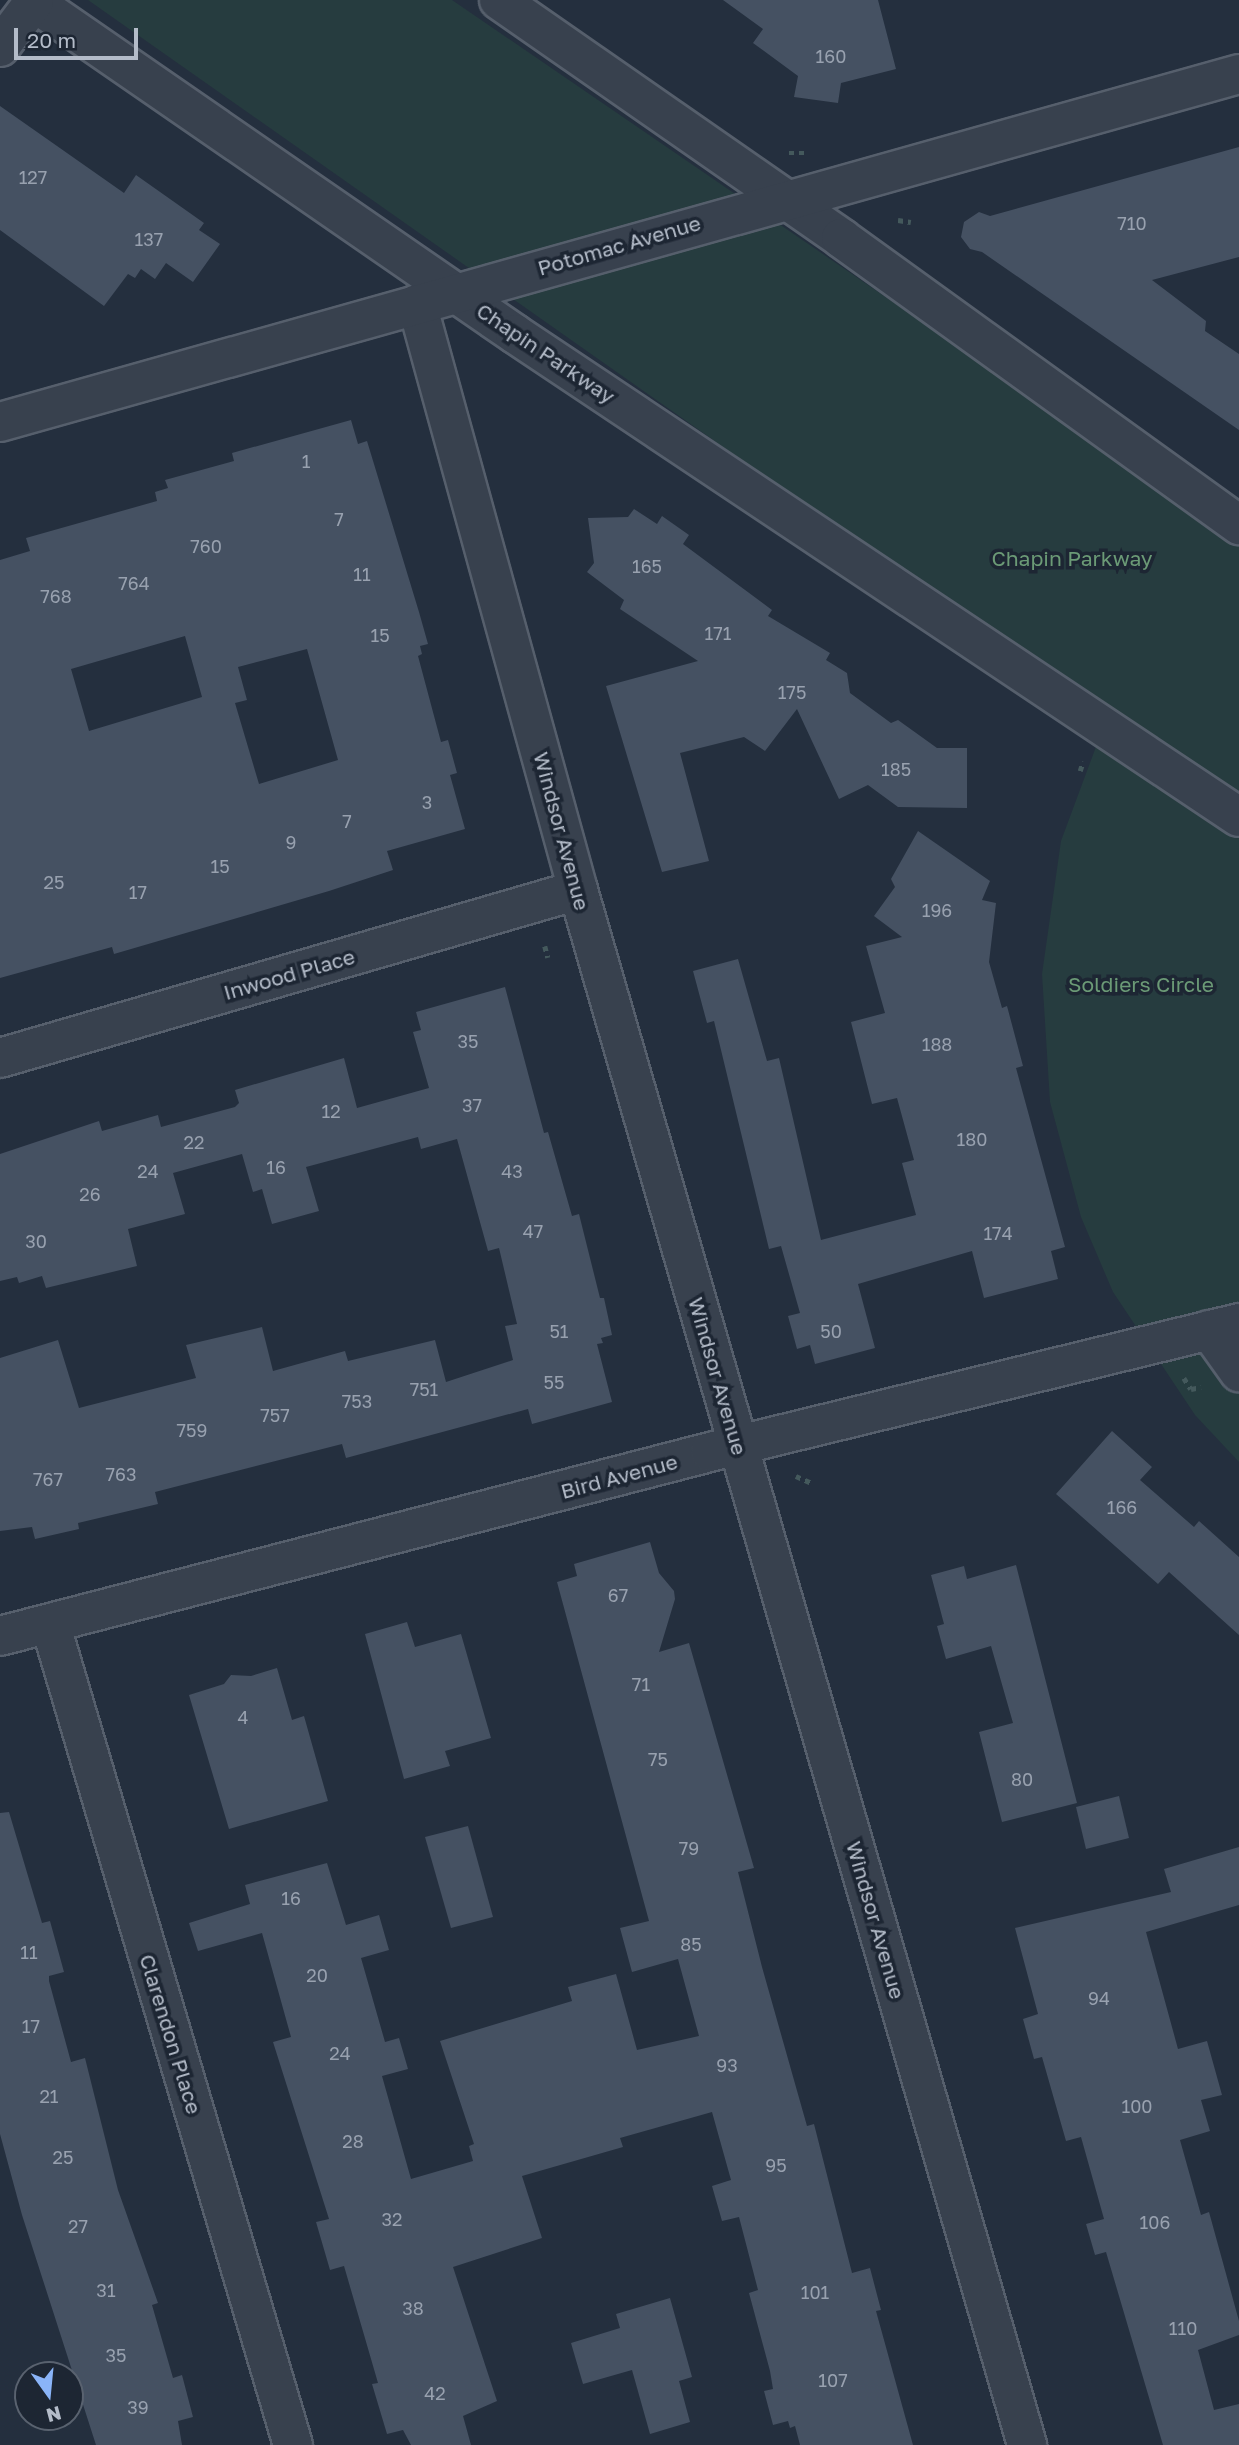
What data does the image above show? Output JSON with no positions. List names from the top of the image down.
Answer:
{
  "streets": {
    "street": [
      "Potomac Avenue",
      "Chapin Parkway",
      "Windsor Avenue",
      "Inwood Place",
      "Bird Avenue",
      "Clarendon Place"
    ]
  },
  "crossings": [
    ["Potomac Avenue", "Chapin Parkway"],
    ["Potomac Avenue", "Windsor Avenue"],
    ["Windsor Avenue", "Inwood Place"],
    ["Windsor Avenue", "Bird Avenue"],
    ["Bird Avenue", "Clarendon Place"]
  ],
  "parks": ["Chapin Parkway", "Soldiers Circle"],
  "house_numbers": [
    "160",
    "127",
    "710",
    "137",
    "1",
    "7",
    "760",
    "165",
    "11",
    "764",
    "768",
    "171",
    "15",
    "175",
    "185",
    "3",
    "7",
    "9",
    "15",
    "25",
    "17",
    "196",
    "35",
    "188",
    "37",
    "12",
    "180",
    "22",
    "16",
    "24",
    "43",
    "26",
    "47",
    "174",
    "30",
    "51",
    "50",
    "55",
    "751",
    "753",
    "757",
    "759",
    "763",
    "767",
    "166",
    "67",
    "71",
    "4",
    "75",
    "80",
    "79",
    "16",
    "85",
    "11",
    "20",
    "94",
    "17",
    "24",
    "93",
    "21",
    "100",
    "28",
    "25",
    "95",
    "32",
    "106",
    "27",
    "31",
    "101",
    "38",
    "110",
    "35",
    "107",
    "42",
    "39"
  ],
  "scale_bar": "20 m",
  "north": "bottom"
}
